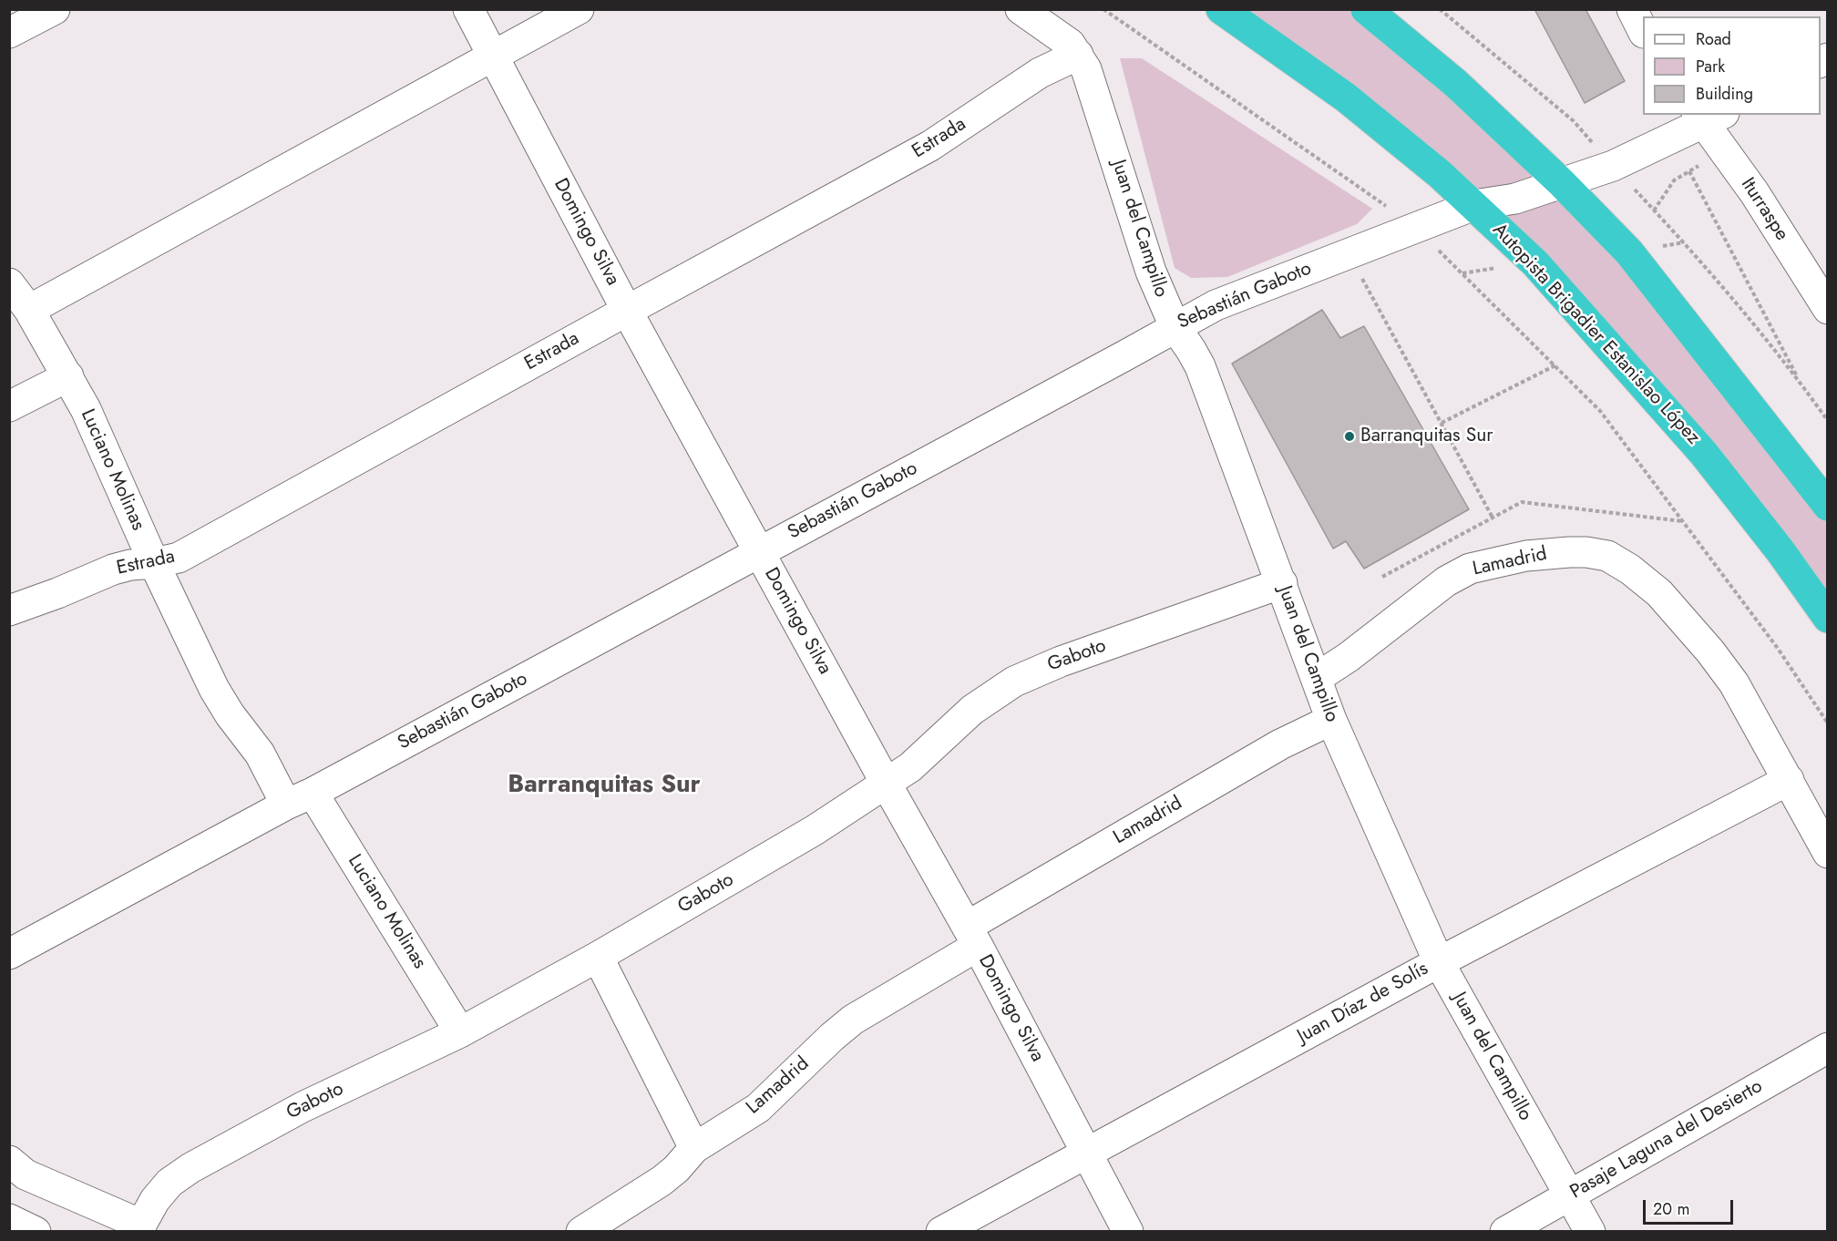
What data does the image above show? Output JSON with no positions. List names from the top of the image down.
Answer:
{
  "streets": {
    "highway": ["Autopista Brigadier Estanislao López"],
    "street": [
      "Estrada",
      "Iturraspe",
      "Juan del Campillo",
      "Domingo Silva",
      "Sebastián Gaboto",
      "Luciano Molinas",
      "Lamadrid",
      "Gaboto",
      "Juan Díaz de Solís",
      "Pasaje Laguna del Desierto"
    ]
  },
  "crossings": [
    ["Estrada", "Juan del Campillo"],
    ["Estrada", "Domingo Silva"],
    ["Estrada", "Luciano Molinas"],
    ["Iturraspe", "Sebastián Gaboto"],
    ["Juan del Campillo", "Sebastián Gaboto"],
    ["Juan del Campillo", "Lamadrid"],
    ["Juan del Campillo", "Gaboto"],
    ["Juan del Campillo", "Juan Díaz de Solís"],
    ["Juan del Campillo", "Pasaje Laguna del Desierto"],
    ["Domingo Silva", "Sebastián Gaboto"],
    ["Domingo Silva", "Lamadrid"],
    ["Domingo Silva", "Gaboto"],
    ["Domingo Silva", "Juan Díaz de Solís"],
    ["Sebastián Gaboto", "Autopista Brigadier Estanislao López"],
    ["Sebastián Gaboto", "Luciano Molinas"],
    ["Luciano Molinas", "Gaboto"],
    ["Lamadrid", "Juan Díaz de Solís"]
  ],
  "districts": ["Barranquitas Sur"],
  "places": ["Barranquitas Sur"],
  "legend": ["Road", "Park", "Building"],
  "scale_bar": "20 m"
}
